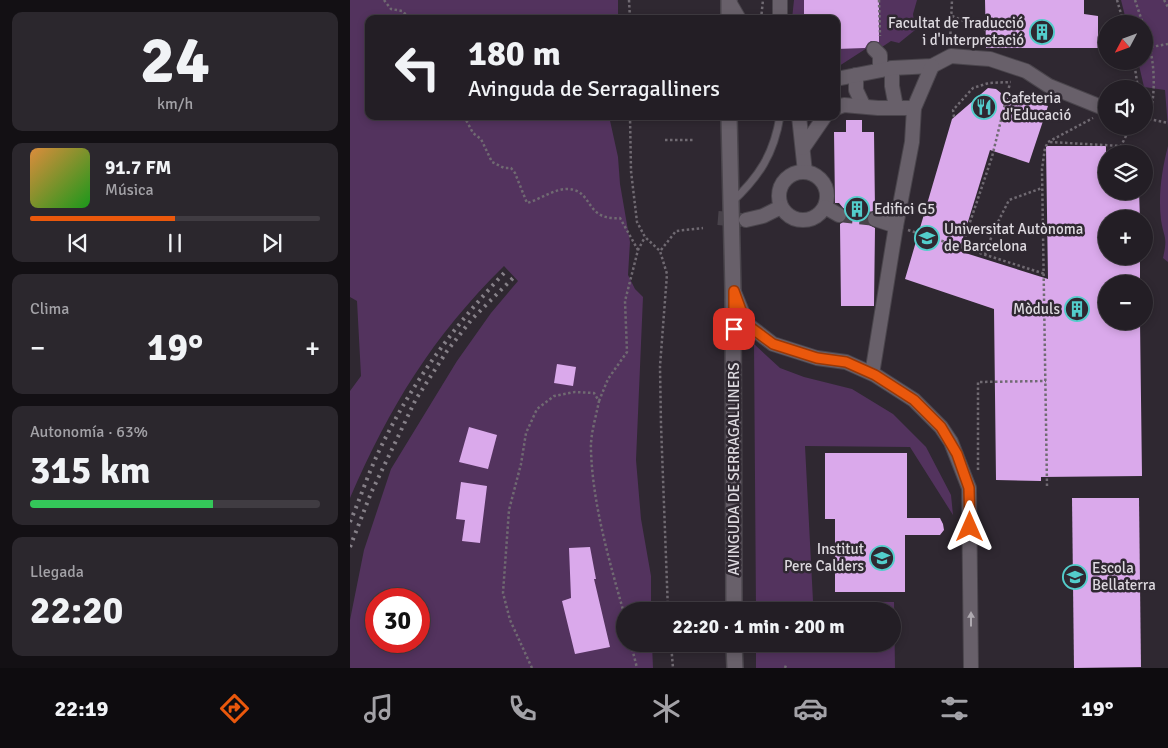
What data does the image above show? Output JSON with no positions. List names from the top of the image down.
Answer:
{
  "streets": {
    "street": ["AVINGUDA DE SERRAGALLINERS"]
  },
  "places": {
    "building": ["Facultat de Traducció i d'Interpretació", "Edifici G5", "Mòduls"],
    "restaurant": ["Cafeteria d'Educació"],
    "school or university": ["Universitat Autònoma de Barcelona", "Institut Pere Calders", "Escola Bellaterra"]
  },
  "north": "bottom left",
  "page": {
    "tile": [
      ["24", "km/h"],
      "Clima",
      ["Autonomía · 63%", "315 km"],
      ["Llegada", "22:20"]
    ],
    "map_buttons": ["+", "−"],
    "turn": ["180 m", "Avinguda de Serragalliners"],
    "song": ["91.7 FM", "Música"],
    "heat": ["−", "19°", "+"],
    "limit": "30",
    "trip": "22:20 · 1 min · 200 m",
    "tabs": ["22:19", "19°"]
  }
}
